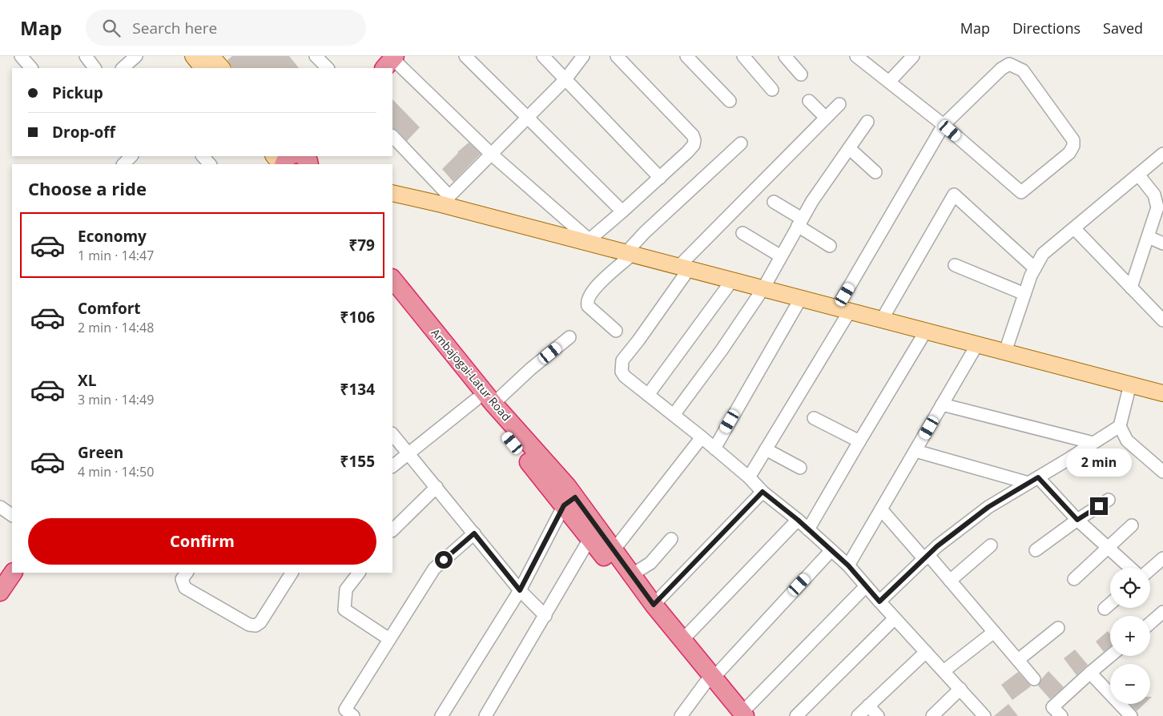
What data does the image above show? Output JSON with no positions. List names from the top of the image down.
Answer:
{
  "streets": {
    "highway": ["Ambajogai-Latur Road"]
  },
  "page": {
    "header": "Map",
    "search": "Search here",
    "nav": ["Map", "Directions", "Saved"],
    "banner": ["Pickup", "Drop-off"],
    "heading": "Choose a ride",
    "list": [
      {
        "name": "Economy",
        "note": "1 min · 14:47",
        "value": "₹79"
      },
      {
        "name": "Comfort",
        "note": "2 min · 14:48",
        "value": "₹106"
      },
      {
        "name": "XL",
        "note": "3 min · 14:49",
        "value": "₹134"
      },
      {
        "name": "Green",
        "note": "4 min · 14:50",
        "value": "₹155"
      }
    ],
    "bubble": "2 min",
    "buttons": "Confirm",
    "map_buttons": ["+", "−"]
  }
}
